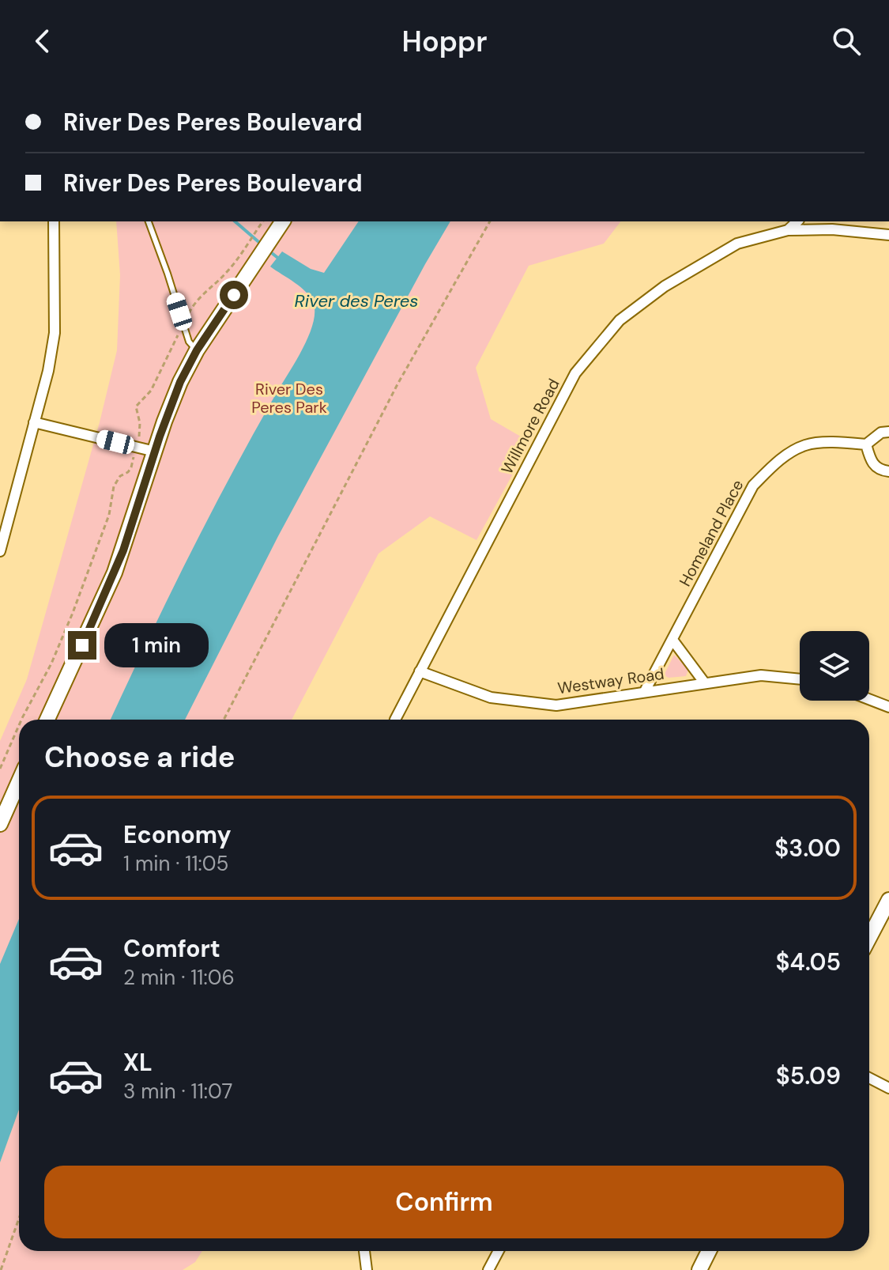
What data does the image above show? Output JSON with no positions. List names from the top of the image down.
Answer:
{
  "streets": {
    "street": ["Willmore Road", "Homeland Place", "Westway Road"]
  },
  "crossings": [
    ["Willmore Road", "Westway Road"],
    ["Homeland Place", "Westway Road"]
  ],
  "water": ["River des Peres"],
  "parks": ["River Des Peres Park"],
  "page": {
    "header": "Hoppr",
    "banner": ["River Des Peres Boulevard", "River Des Peres Boulevard"],
    "bubble": "1 min",
    "heading": "Choose a ride",
    "list": [
      {
        "name": "Economy",
        "note": "1 min · 11:05",
        "value": "$3.00"
      },
      {
        "name": "Comfort",
        "note": "2 min · 11:06",
        "value": "$4.05"
      },
      {
        "name": "XL",
        "note": "3 min · 11:07",
        "value": "$5.09"
      }
    ],
    "buttons": "Confirm"
  }
}
